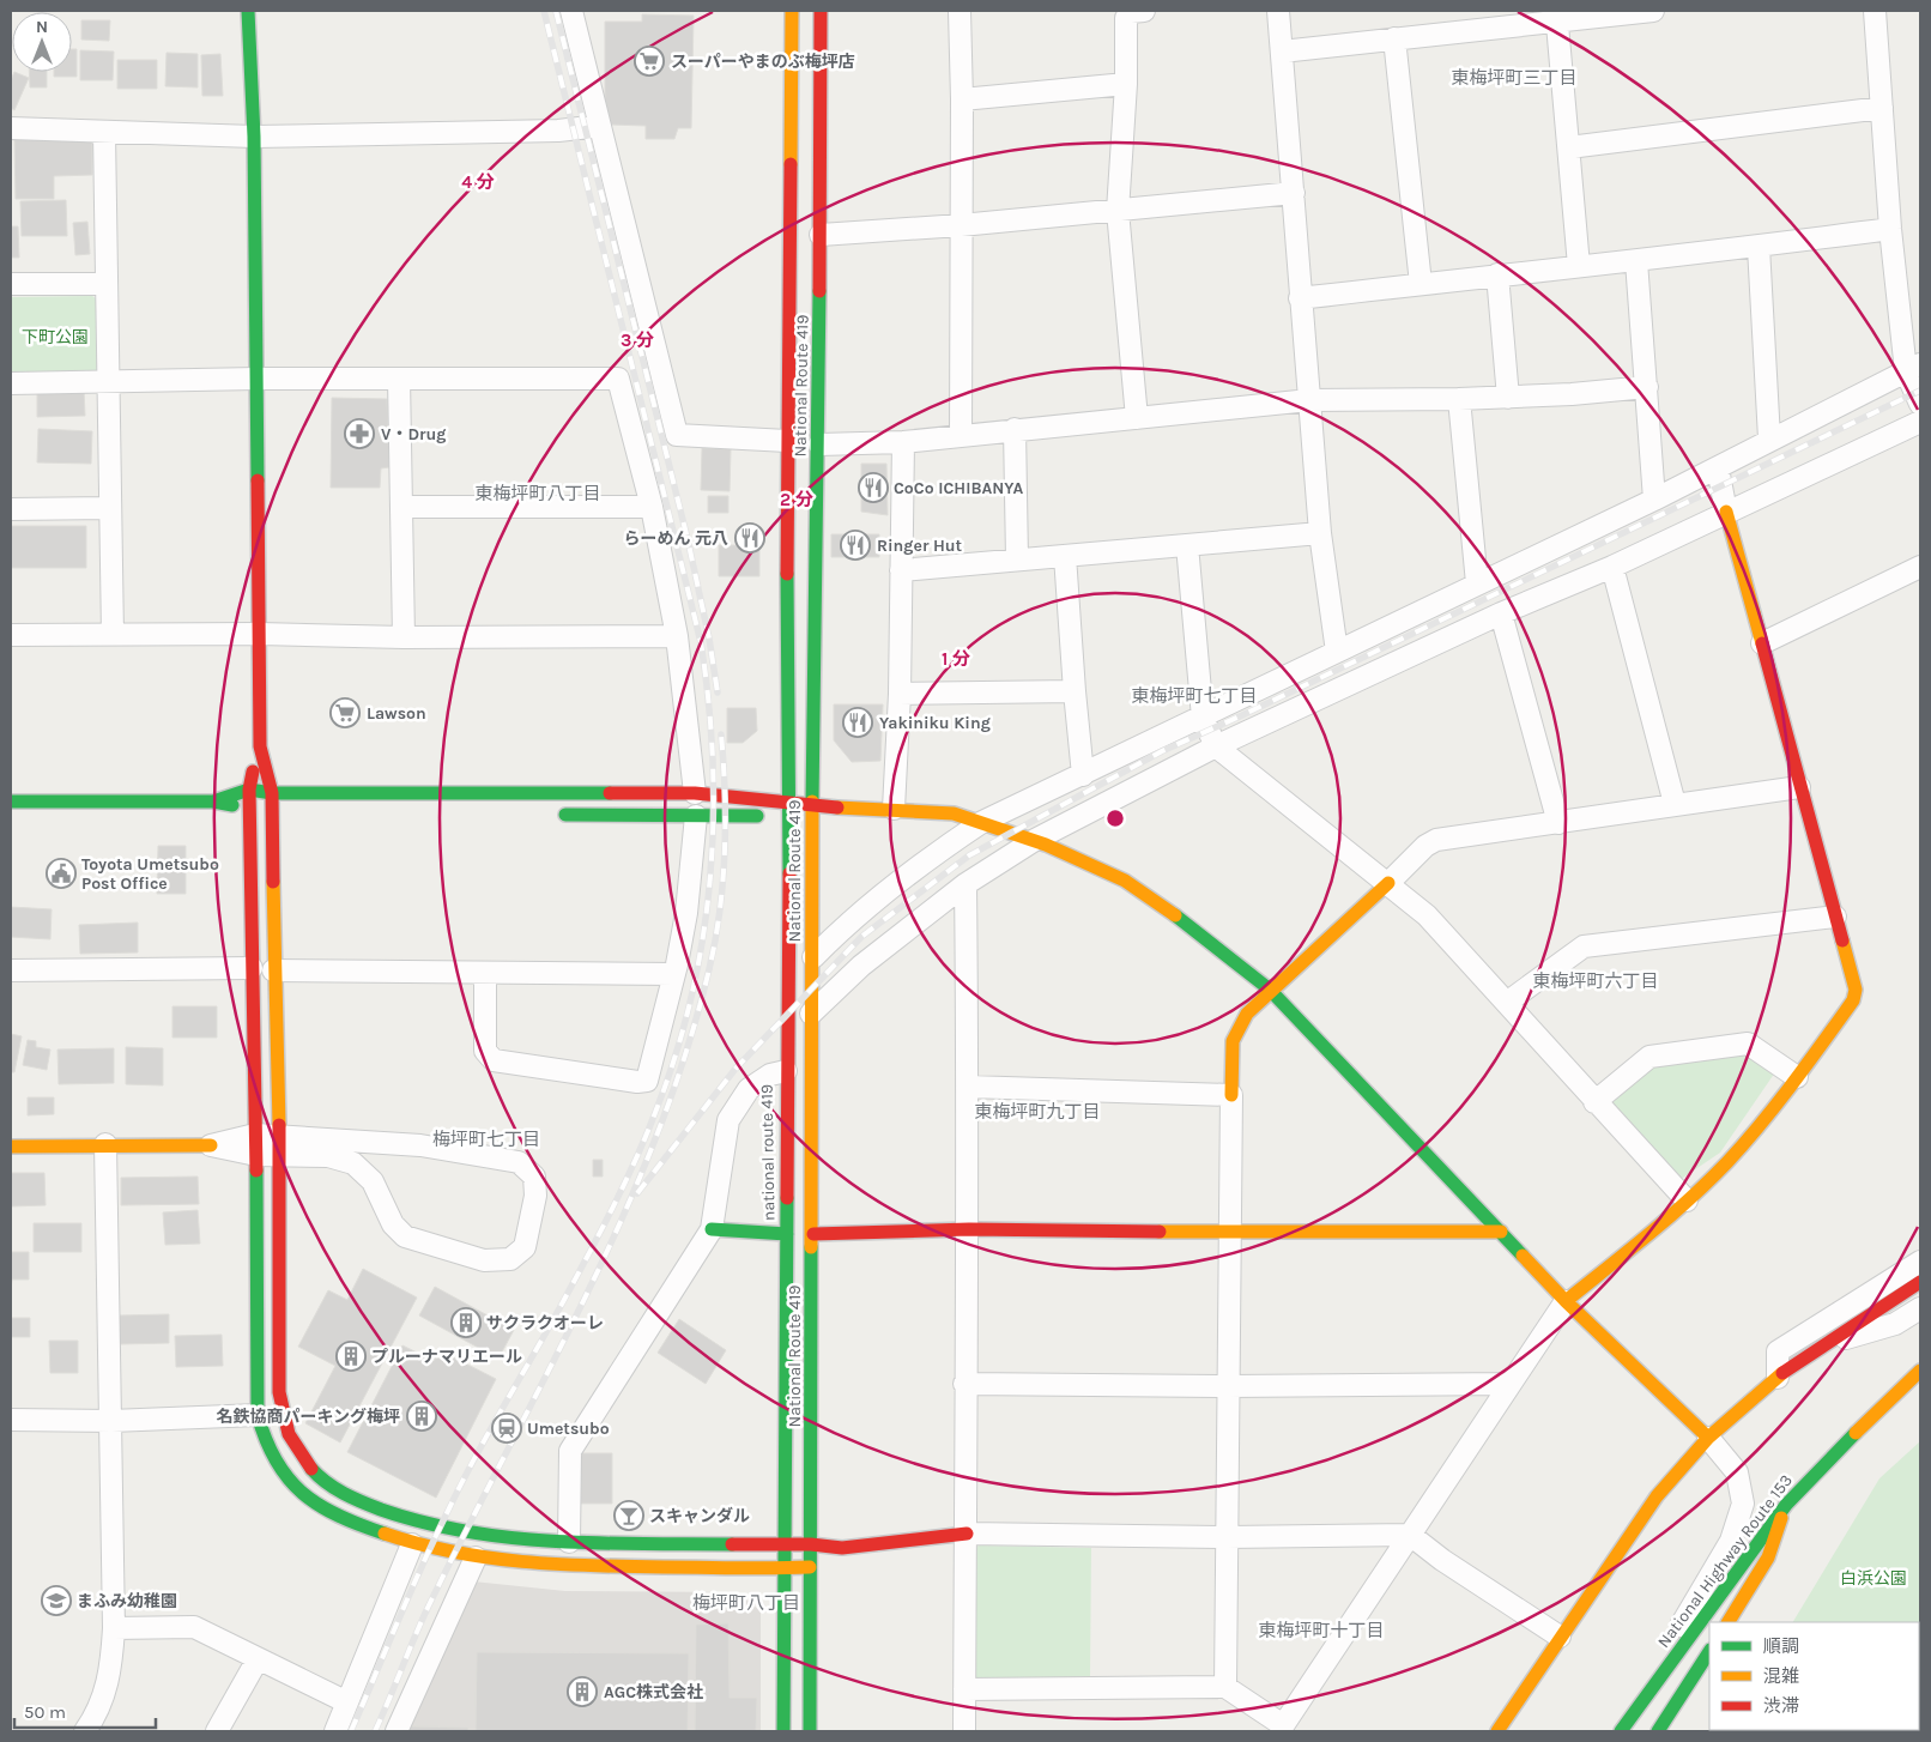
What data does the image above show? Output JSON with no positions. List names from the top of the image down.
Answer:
{
  "streets": {
    "main road": ["National Route 419", "national route 419", "National Highway Route 153"]
  },
  "crossings": [
    ["National Route 419", "national route 419"]
  ],
  "districts": [
    "東梅坪町三丁目",
    "東梅坪町八丁目",
    "東梅坪町七丁目",
    "東梅坪町六丁目",
    "東梅坪町九丁目",
    "梅坪町七丁目",
    "梅坪町八丁目",
    "東梅坪町十丁目"
  ],
  "parks": ["下町公園", "白浜公園"],
  "places": {
    "supermarket": ["スーパーやまのぶ梅坪店", "Lawson"],
    "pharmacy": ["V・Drug"],
    "restaurant": [
      "CoCo ICHIBANYA",
      "らーめん 元八",
      "Ringer Hut",
      "Yakiniku King"
    ],
    "public building": ["Toyota Umetsubo Post Office"],
    "building": [
      "サクラクオーレ",
      "プルーナマリエール",
      "名鉄協商パーキング梅坪",
      "AGC株式会社"
    ],
    "station": ["Umetsubo"],
    "bar": ["スキャンダル"],
    "school or university": ["まふみ幼稚園"]
  },
  "legend": ["順調", "混雑", "渋滞"],
  "scale_bar": "50 m",
  "north": "top",
  "rings": [
    "4 分",
    "3 分",
    "2 分",
    "1 分"
  ]
}
